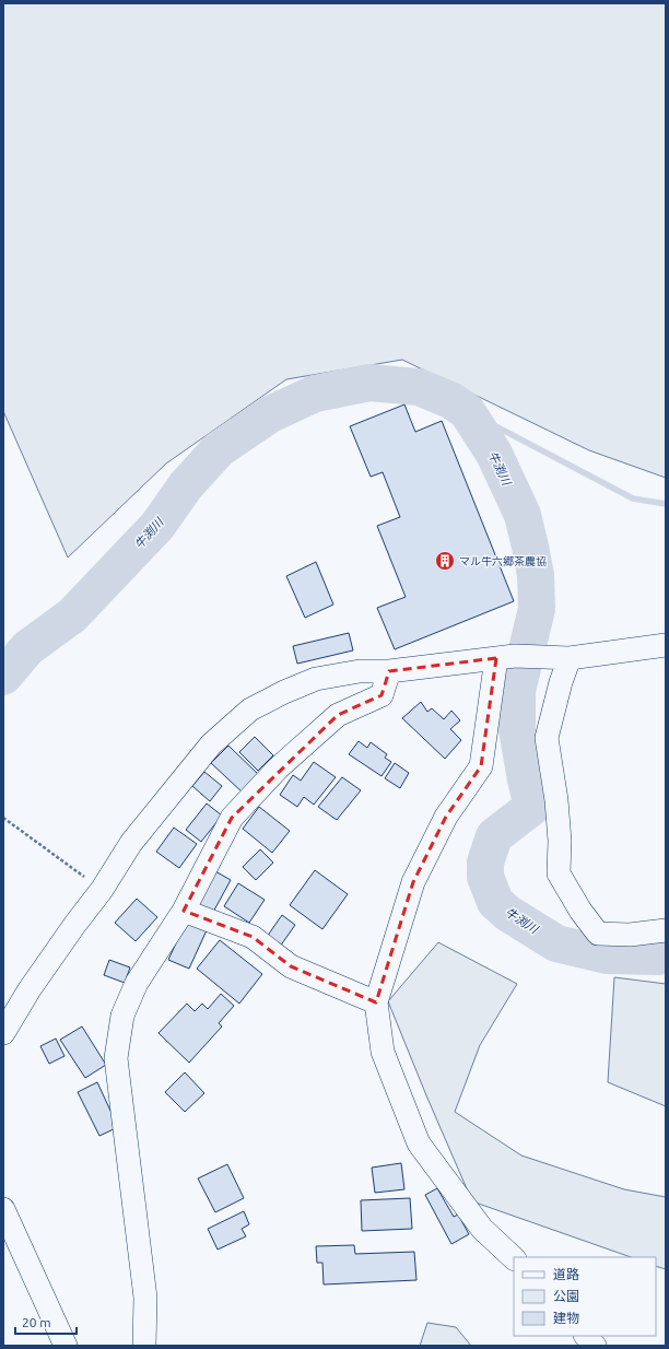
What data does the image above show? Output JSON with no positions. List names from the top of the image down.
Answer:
{
  "water": ["牛渕川"],
  "places": {
    "building": ["マル牛六郷茶農協"]
  },
  "legend": ["道路", "公園", "建物"],
  "scale_bar": "20 m"
}
